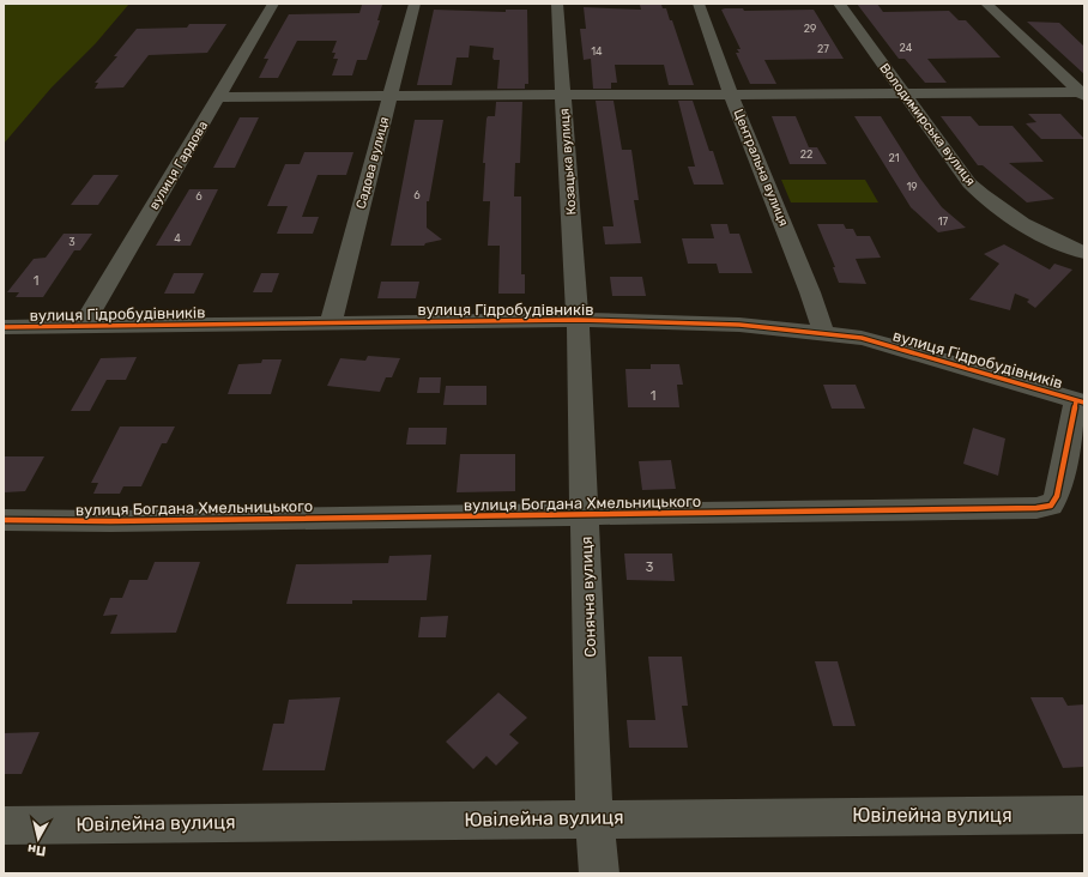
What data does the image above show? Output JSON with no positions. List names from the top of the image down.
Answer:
{
  "streets": {
    "street": [
      "Володимирська вулиця",
      "Козацька вулиця",
      "Садова вулиця",
      "вулиця Гардова",
      "Центральна вулиця",
      "вулиця Гідробудівників",
      "вулиця Богдана Хмельницького",
      "Сонячна вулиця",
      "Ювілейна вулиця"
    ]
  },
  "crossings": [
    ["Козацька вулиця", "вулиця Гідробудівників"],
    ["Козацька вулиця", "Сонячна вулиця"],
    ["Садова вулиця", "вулиця Гідробудівників"],
    ["вулиця Гардова", "вулиця Гідробудівників"],
    ["Центральна вулиця", "вулиця Гідробудівників"],
    ["вулиця Гідробудівників", "вулиця Богдана Хмельницького"],
    ["вулиця Гідробудівників", "Сонячна вулиця"],
    ["вулиця Богдана Хмельницького", "Сонячна вулиця"],
    ["Сонячна вулиця", "Ювілейна вулиця"]
  ],
  "house_numbers": [
    "29",
    "24",
    "27",
    "14",
    "22",
    "21",
    "19",
    "6",
    "6",
    "17",
    "4",
    "3",
    "1",
    "1",
    "3"
  ],
  "north": "bottom"
}
